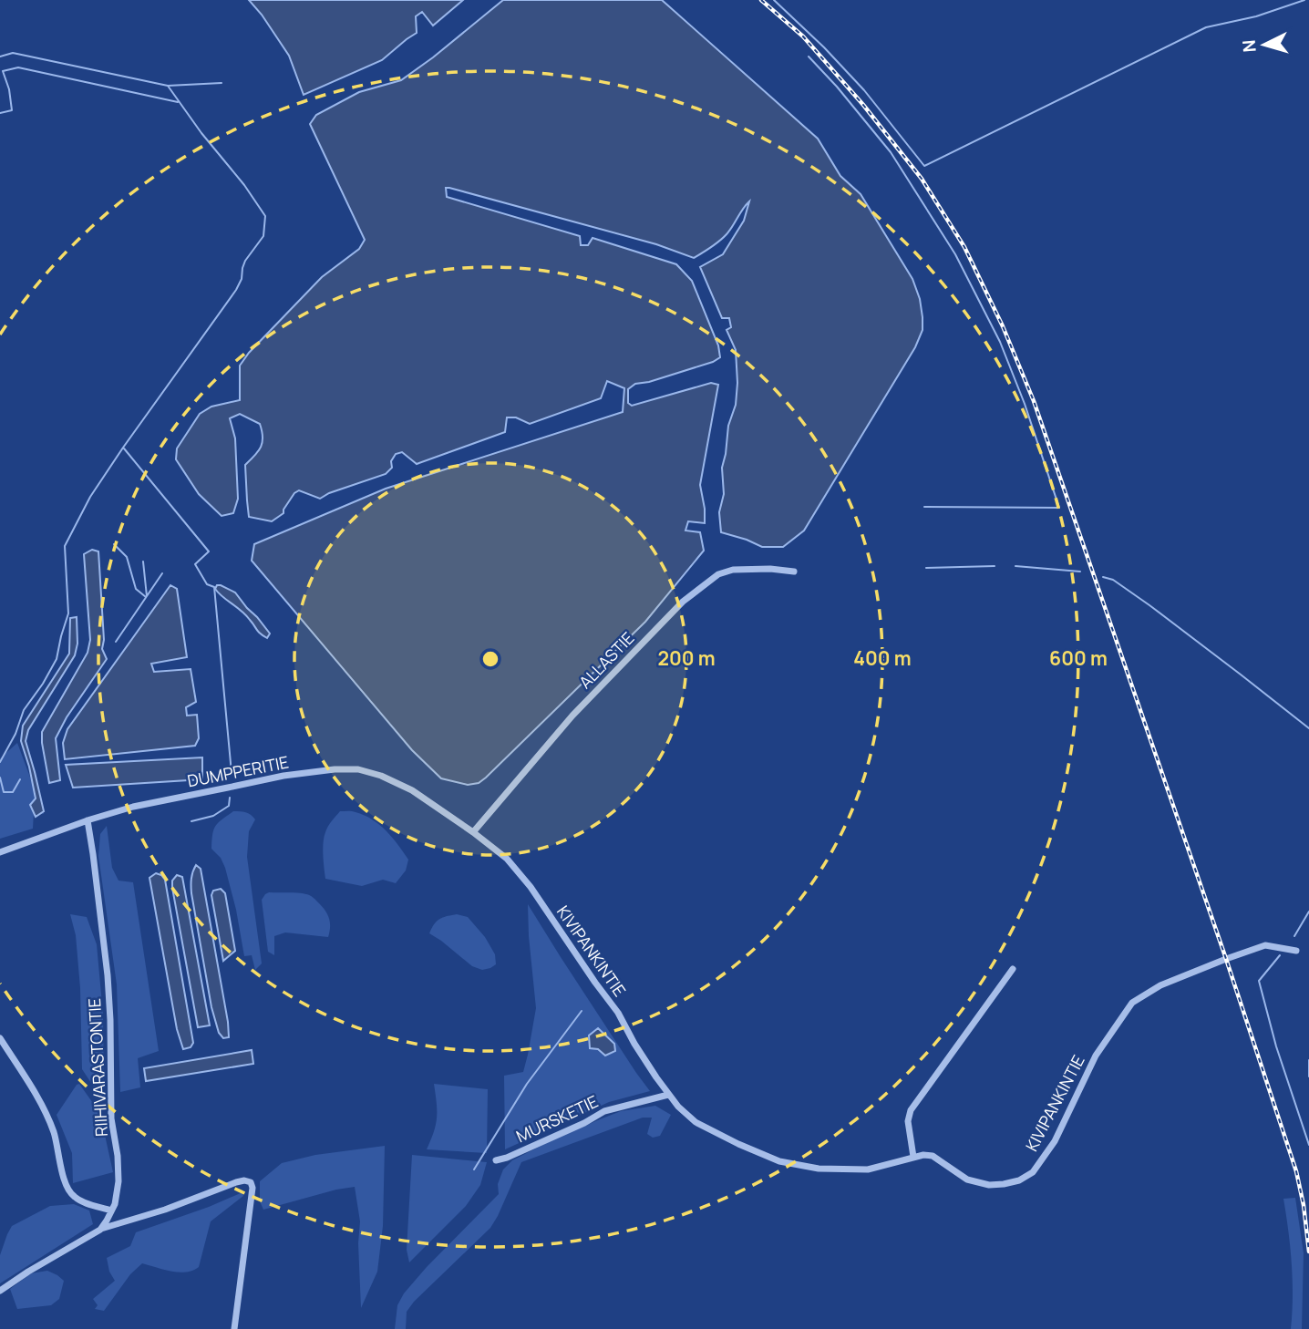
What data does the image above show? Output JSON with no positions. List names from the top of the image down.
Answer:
{
  "streets": {
    "street": [
      "ALLASTIE",
      "DUMPPERITIE",
      "KIVIPANKINTIE",
      "RIIHIVARASTONTIE",
      "MURSKETIE"
    ]
  },
  "crossings": [
    ["ALLASTIE", "DUMPPERITIE"],
    ["ALLASTIE", "KIVIPANKINTIE"],
    ["DUMPPERITIE", "KIVIPANKINTIE"],
    ["DUMPPERITIE", "RIIHIVARASTONTIE"],
    ["KIVIPANKINTIE", "MURSKETIE"]
  ],
  "north": "left",
  "rings": ["200 m", "400 m", "600 m"]
}
